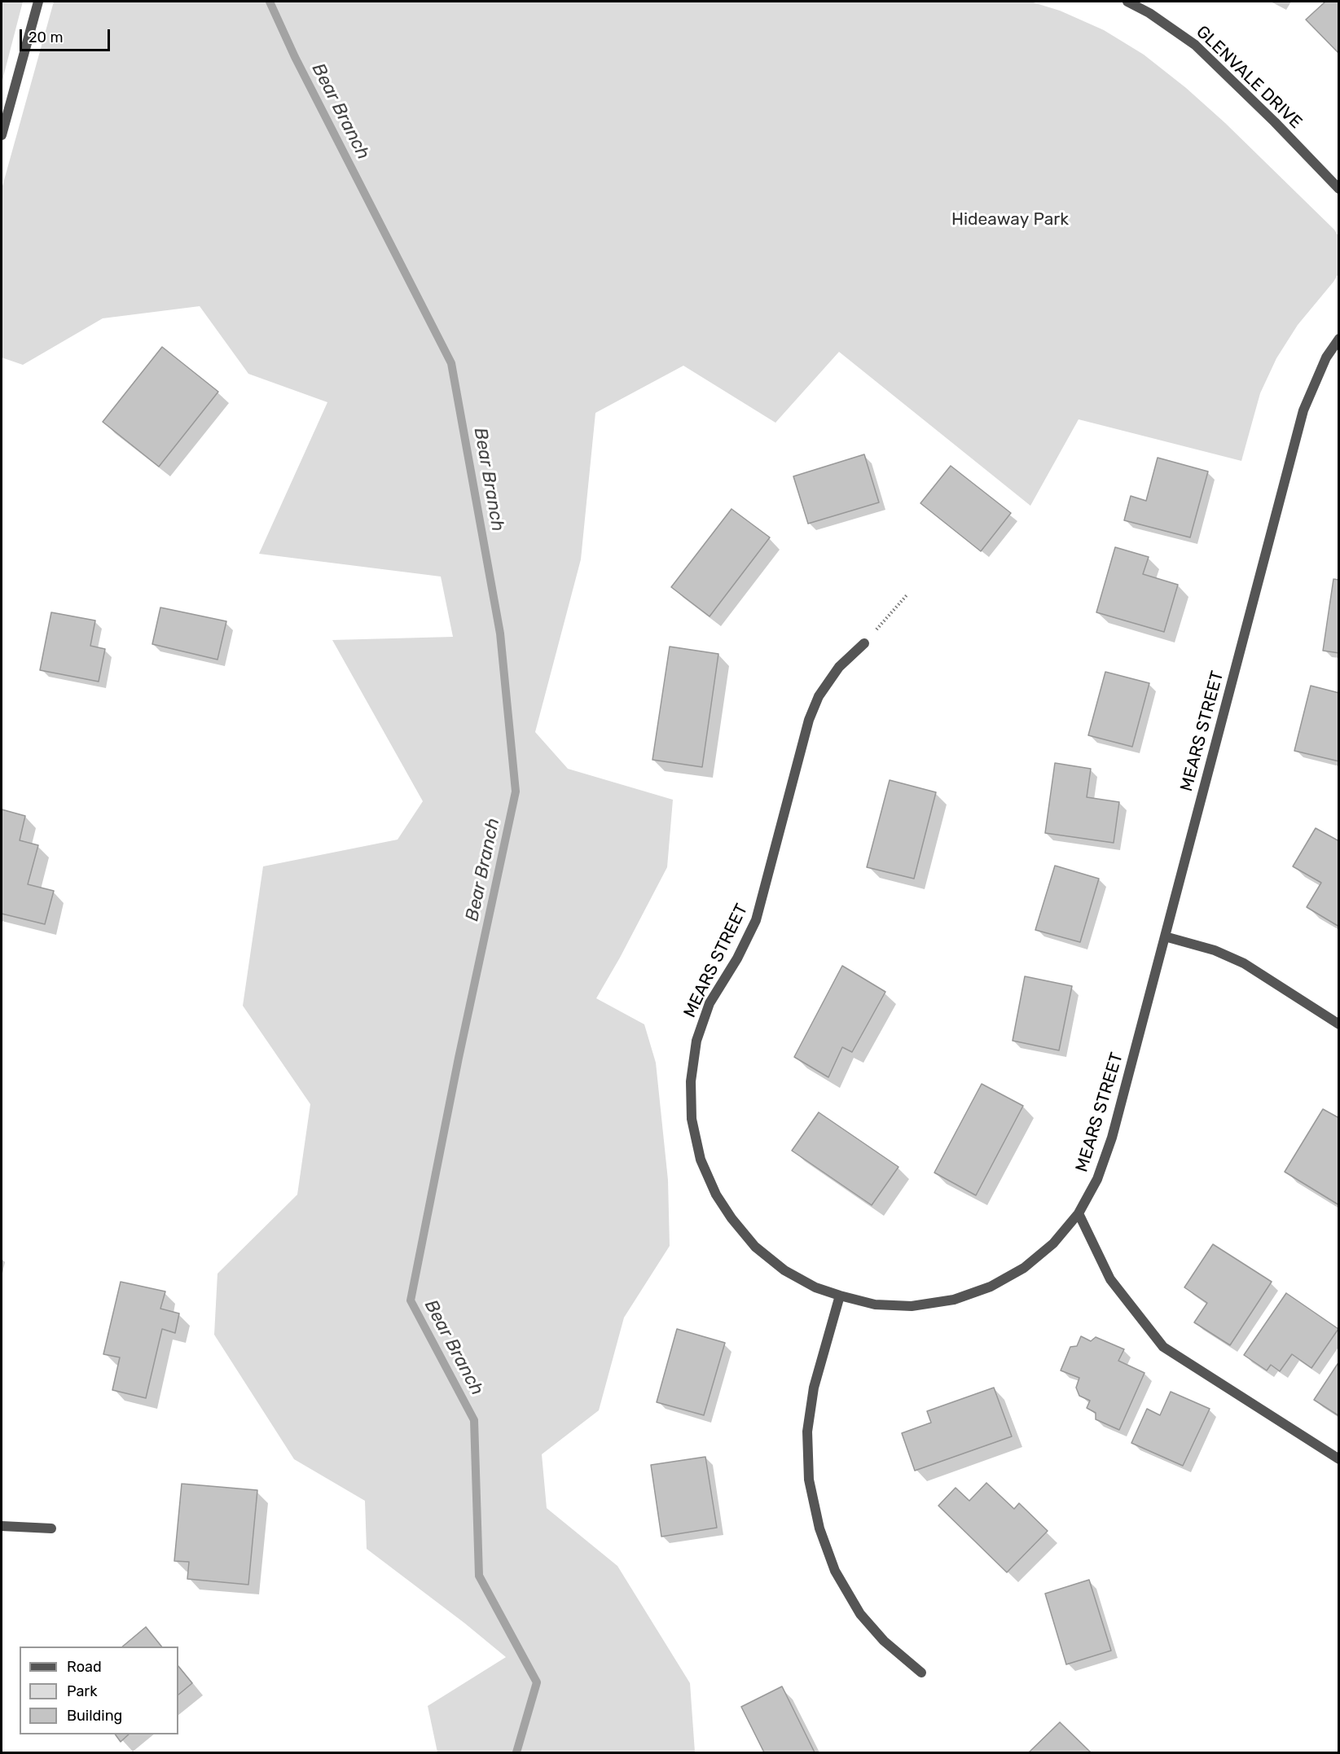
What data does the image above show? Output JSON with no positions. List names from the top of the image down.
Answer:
{
  "streets": {
    "street": ["GLENVALE DRIVE", "MEARS STREET"]
  },
  "water": ["Bear Branch"],
  "parks": ["Hideaway Park"],
  "legend": ["Road", "Park", "Building"],
  "scale_bar": "20 m"
}
